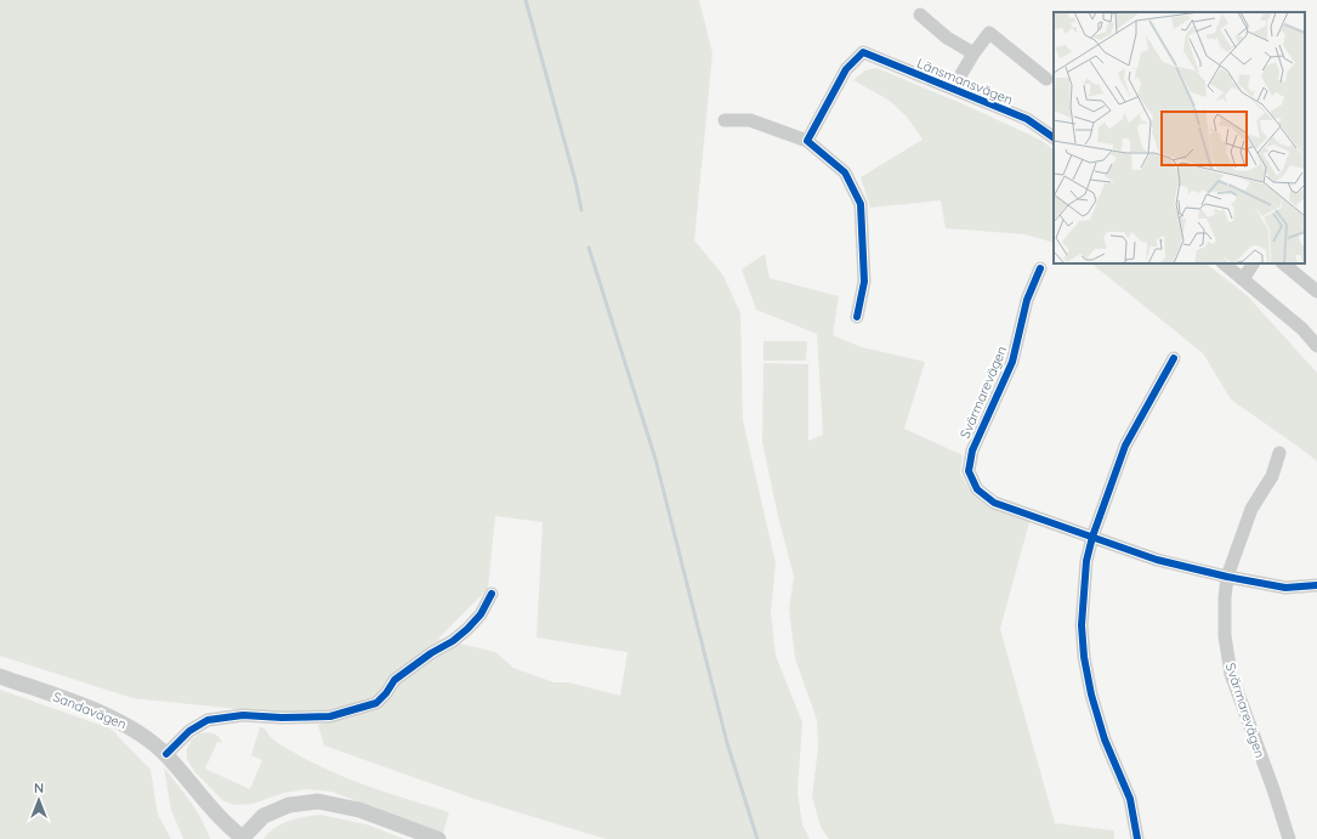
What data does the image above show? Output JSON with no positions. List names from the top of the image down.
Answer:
{
  "streets": {
    "street": ["Länsmansvägen", "Svärmarevägen", "Sandavägen"]
  },
  "north": "top"
}
